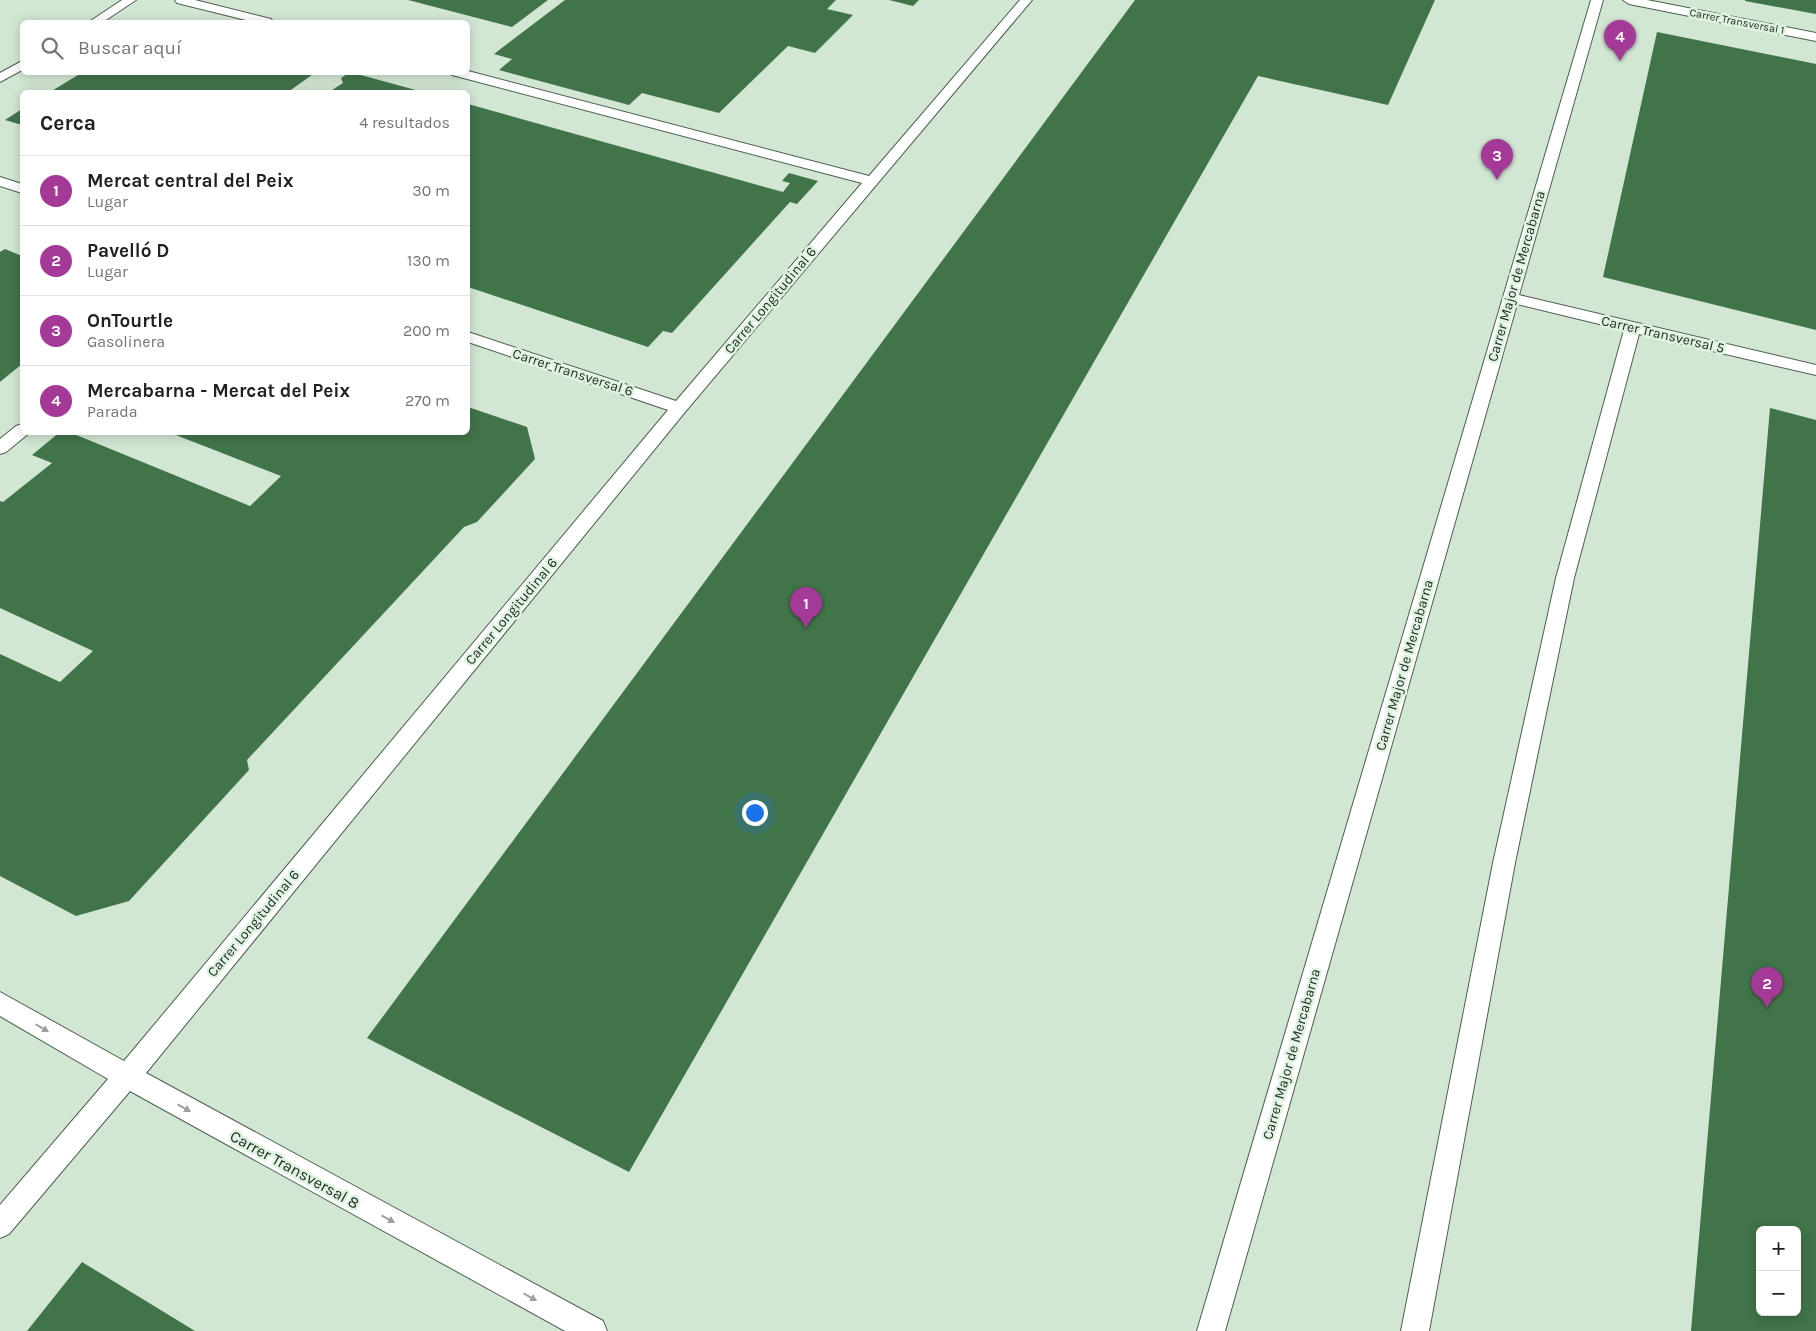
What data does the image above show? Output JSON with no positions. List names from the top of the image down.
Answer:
{
  "streets": {
    "lane": [
      "Carrer Transversal 1",
      "Carrer Major de Mercabarna",
      "Carrer Longitudinal 6",
      "Carrer Transversal 5",
      "Carrer Transversal 6",
      "Carrer Transversal 8"
    ]
  },
  "crossings": [
    ["Carrer Major de Mercabarna", "Carrer Transversal 5"],
    ["Carrer Longitudinal 6", "Carrer Transversal 6"],
    ["Carrer Longitudinal 6", "Carrer Transversal 8"]
  ],
  "one_way": ["Carrer Transversal 8"],
  "page": {
    "pins": [
      "4",
      "3",
      "1",
      "2"
    ],
    "search": "Buscar aquí",
    "heading": ["Cerca", "4 resultados"],
    "list": [
      {
        "mark": "1",
        "name": "Mercat central del Peix",
        "note": "Lugar",
        "value": "30 m"
      },
      {
        "mark": "2",
        "name": "Pavelló D",
        "note": "Lugar",
        "value": "130 m"
      },
      {
        "mark": "3",
        "name": "OnTourtle",
        "note": "Gasolinera",
        "value": "200 m"
      },
      {
        "mark": "4",
        "name": "Mercabarna - Mercat del Peix",
        "note": "Parada",
        "value": "270 m"
      }
    ],
    "map_buttons": ["+", "−"]
  }
}
